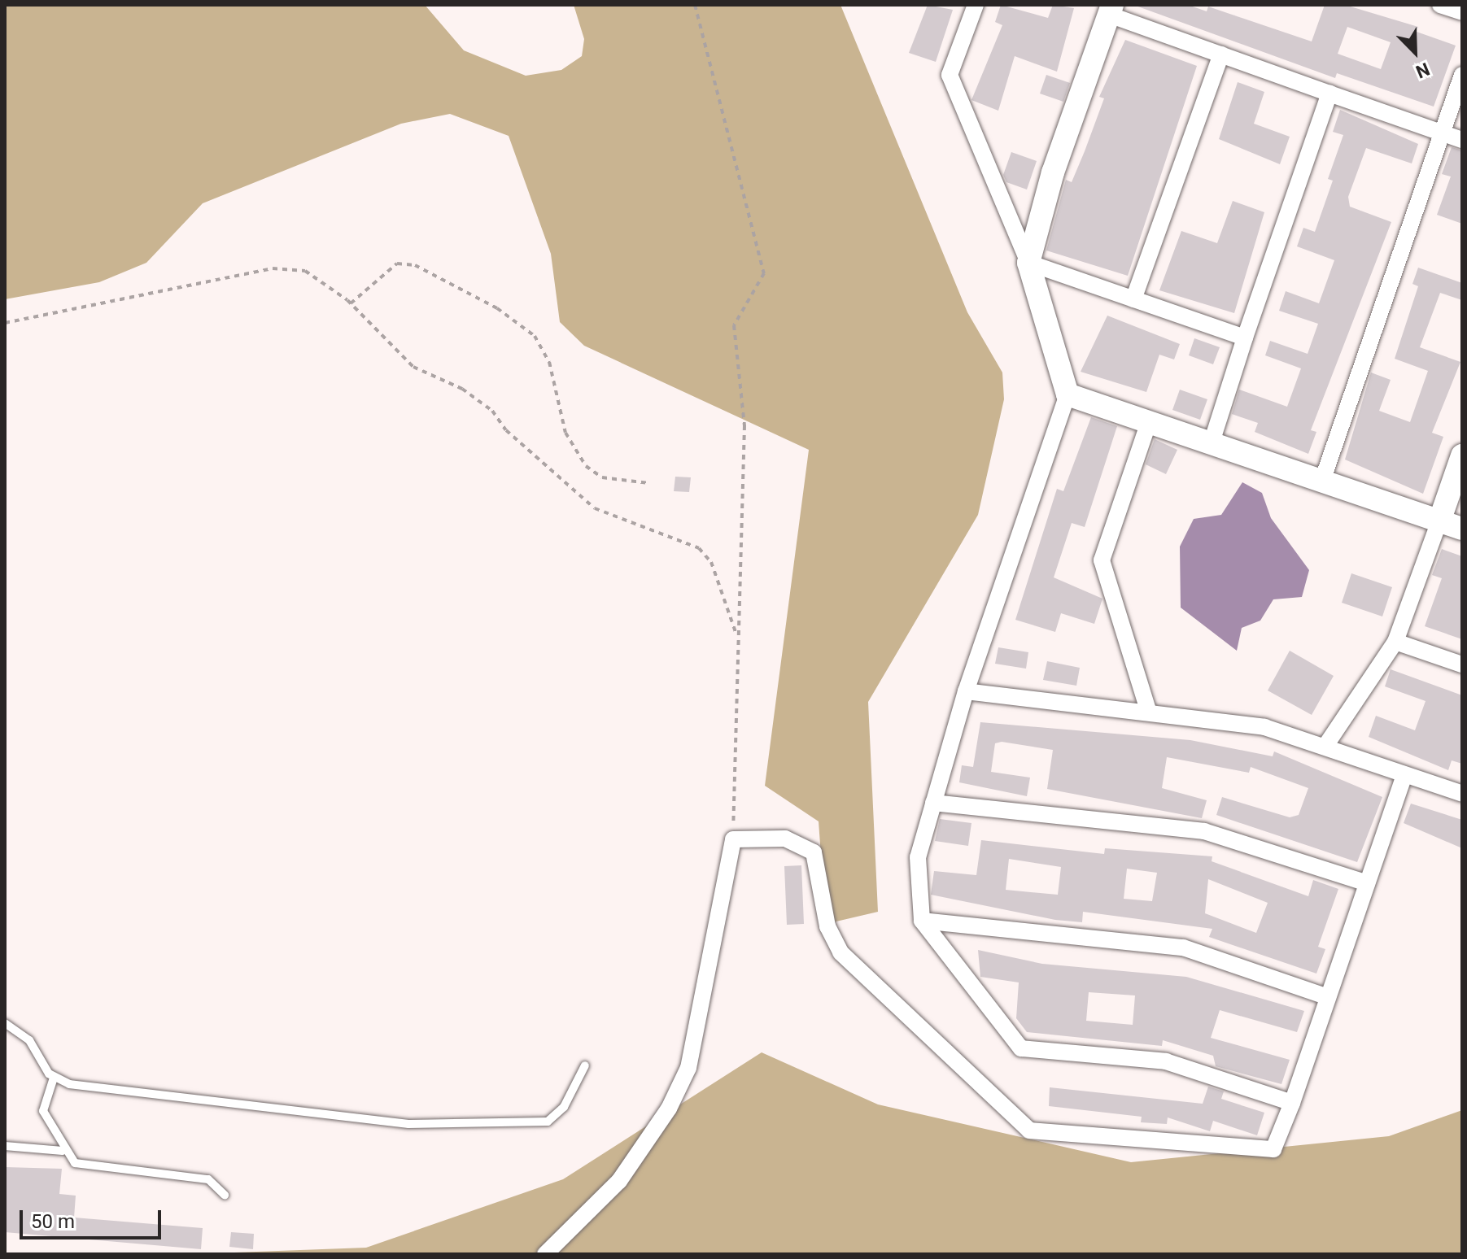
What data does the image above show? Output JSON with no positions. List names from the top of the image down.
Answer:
{
  "scale_bar": "50 m",
  "north": "bottom right"
}
